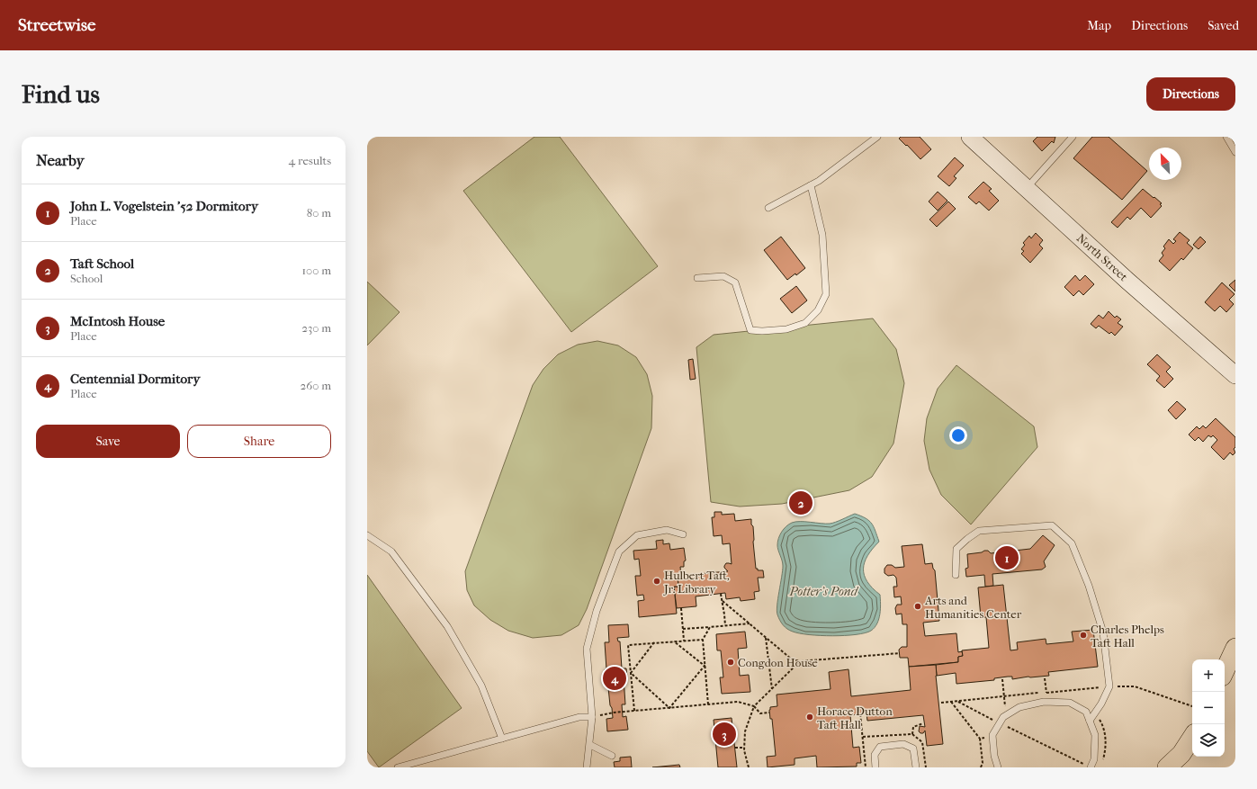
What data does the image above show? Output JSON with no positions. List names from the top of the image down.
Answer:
{
  "streets": {
    "street": ["North Street"]
  },
  "water": ["Potter's Pond"],
  "places": [
    "Hulbert Taft, Jr. Library",
    "Arts and Humanities Center",
    "Charles Phelps Taft Hall",
    "Congdon House",
    "Horace Dutton Taft Hall"
  ],
  "north": "top left",
  "page": {
    "header": "Streetwise",
    "nav": ["Map", "Directions", "Saved"],
    "buttons": [
      "Directions",
      ["Save", "Share"]
    ],
    "title": "Find us",
    "heading": ["Nearby", "4 results"],
    "list": [
      {
        "mark": "1",
        "name": "John L. Vogelstein '52 Dormitory",
        "note": "Place",
        "value": "80 m"
      },
      {
        "mark": "2",
        "name": "Taft School",
        "note": "School",
        "value": "100 m"
      },
      {
        "mark": "3",
        "name": "McIntosh House",
        "note": "Place",
        "value": "230 m"
      },
      {
        "mark": "4",
        "name": "Centennial Dormitory",
        "note": "Place",
        "value": "260 m"
      }
    ],
    "pins": [
      "2",
      "1",
      "4",
      "3"
    ],
    "map_buttons": ["+", "−"]
  }
}
